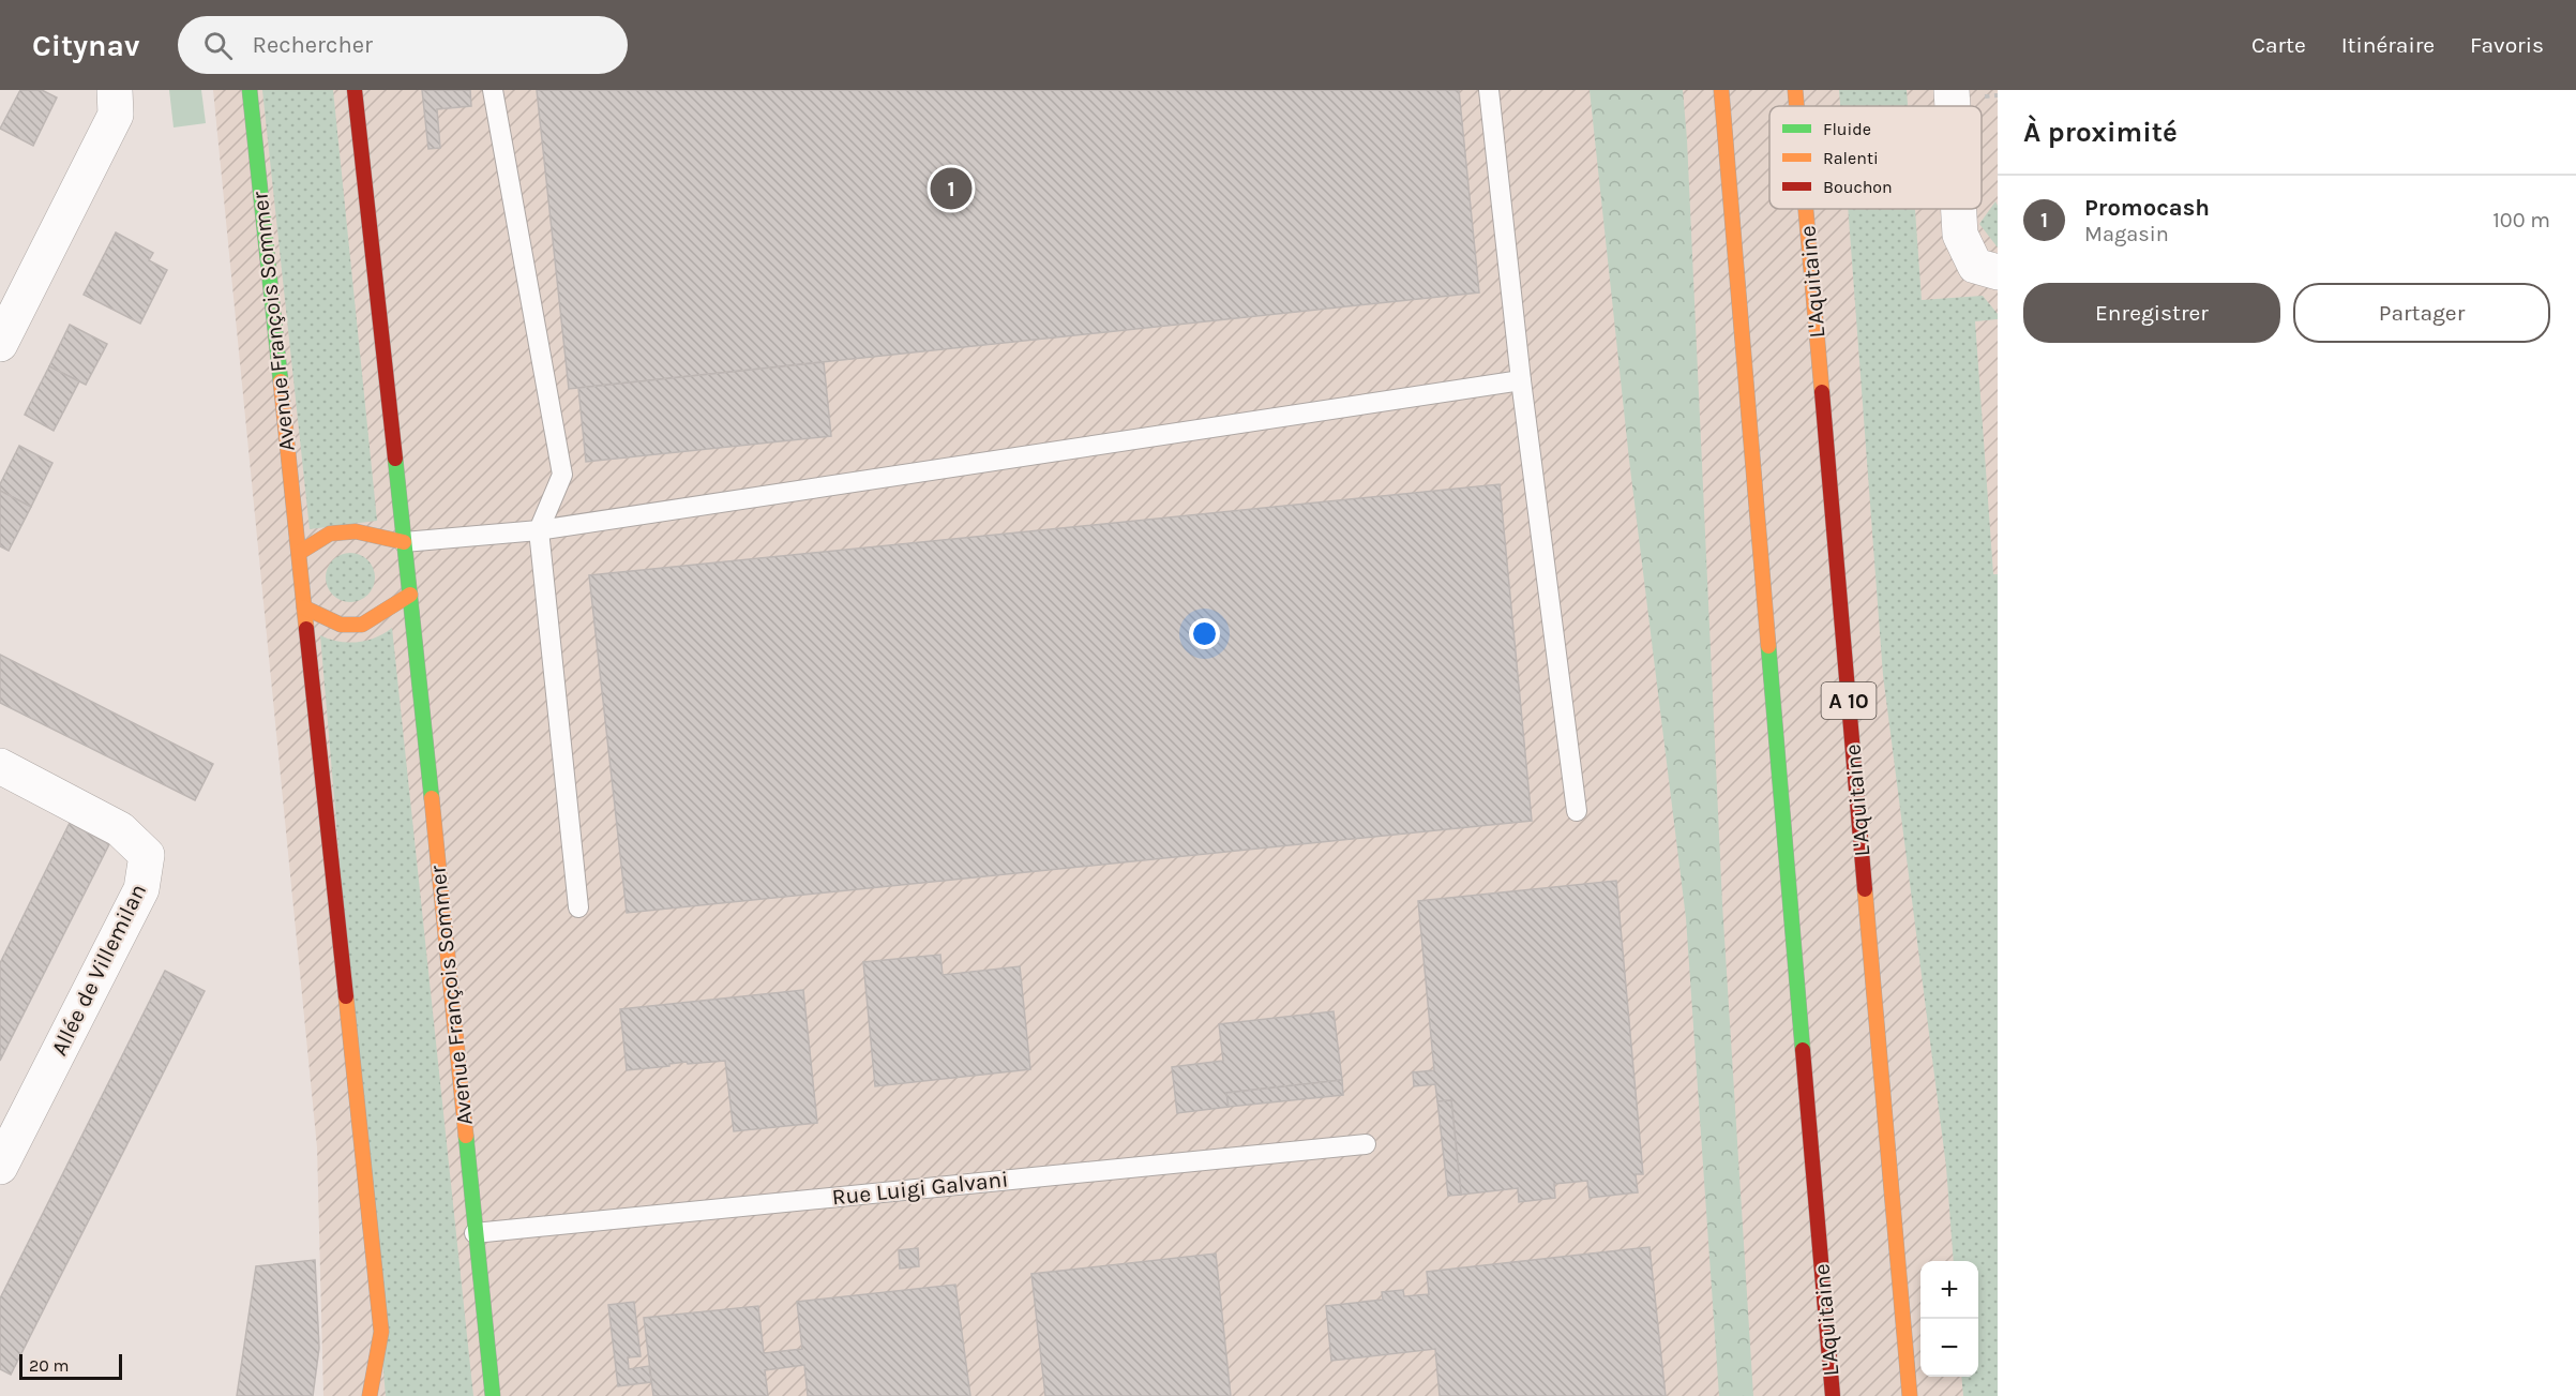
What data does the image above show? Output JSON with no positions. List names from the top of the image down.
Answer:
{
  "streets": {
    "main road": ["L'Aquitaine", "Avenue François Sommer", "A 10"],
    "street": ["Allée de Villemilan"],
    "lane": ["Rue Luigi Galvani"]
  },
  "crossings": [
    ["Avenue François Sommer", "Rue Luigi Galvani"]
  ],
  "legend": ["Fluide", "Ralenti", "Bouchon"],
  "scale_bar": "20 m",
  "page": {
    "header": "Citynav",
    "search": "Rechercher",
    "nav": ["Carte", "Itinéraire", "Favoris"],
    "heading": "À proximité",
    "pins": "1",
    "list": [
      {
        "mark": "1",
        "name": "Promocash",
        "note": "Magasin",
        "value": "100 m"
      }
    ],
    "buttons": ["Enregistrer", "Partager"],
    "map_buttons": ["+", "−"],
    "scale": "20 m"
  }
}
